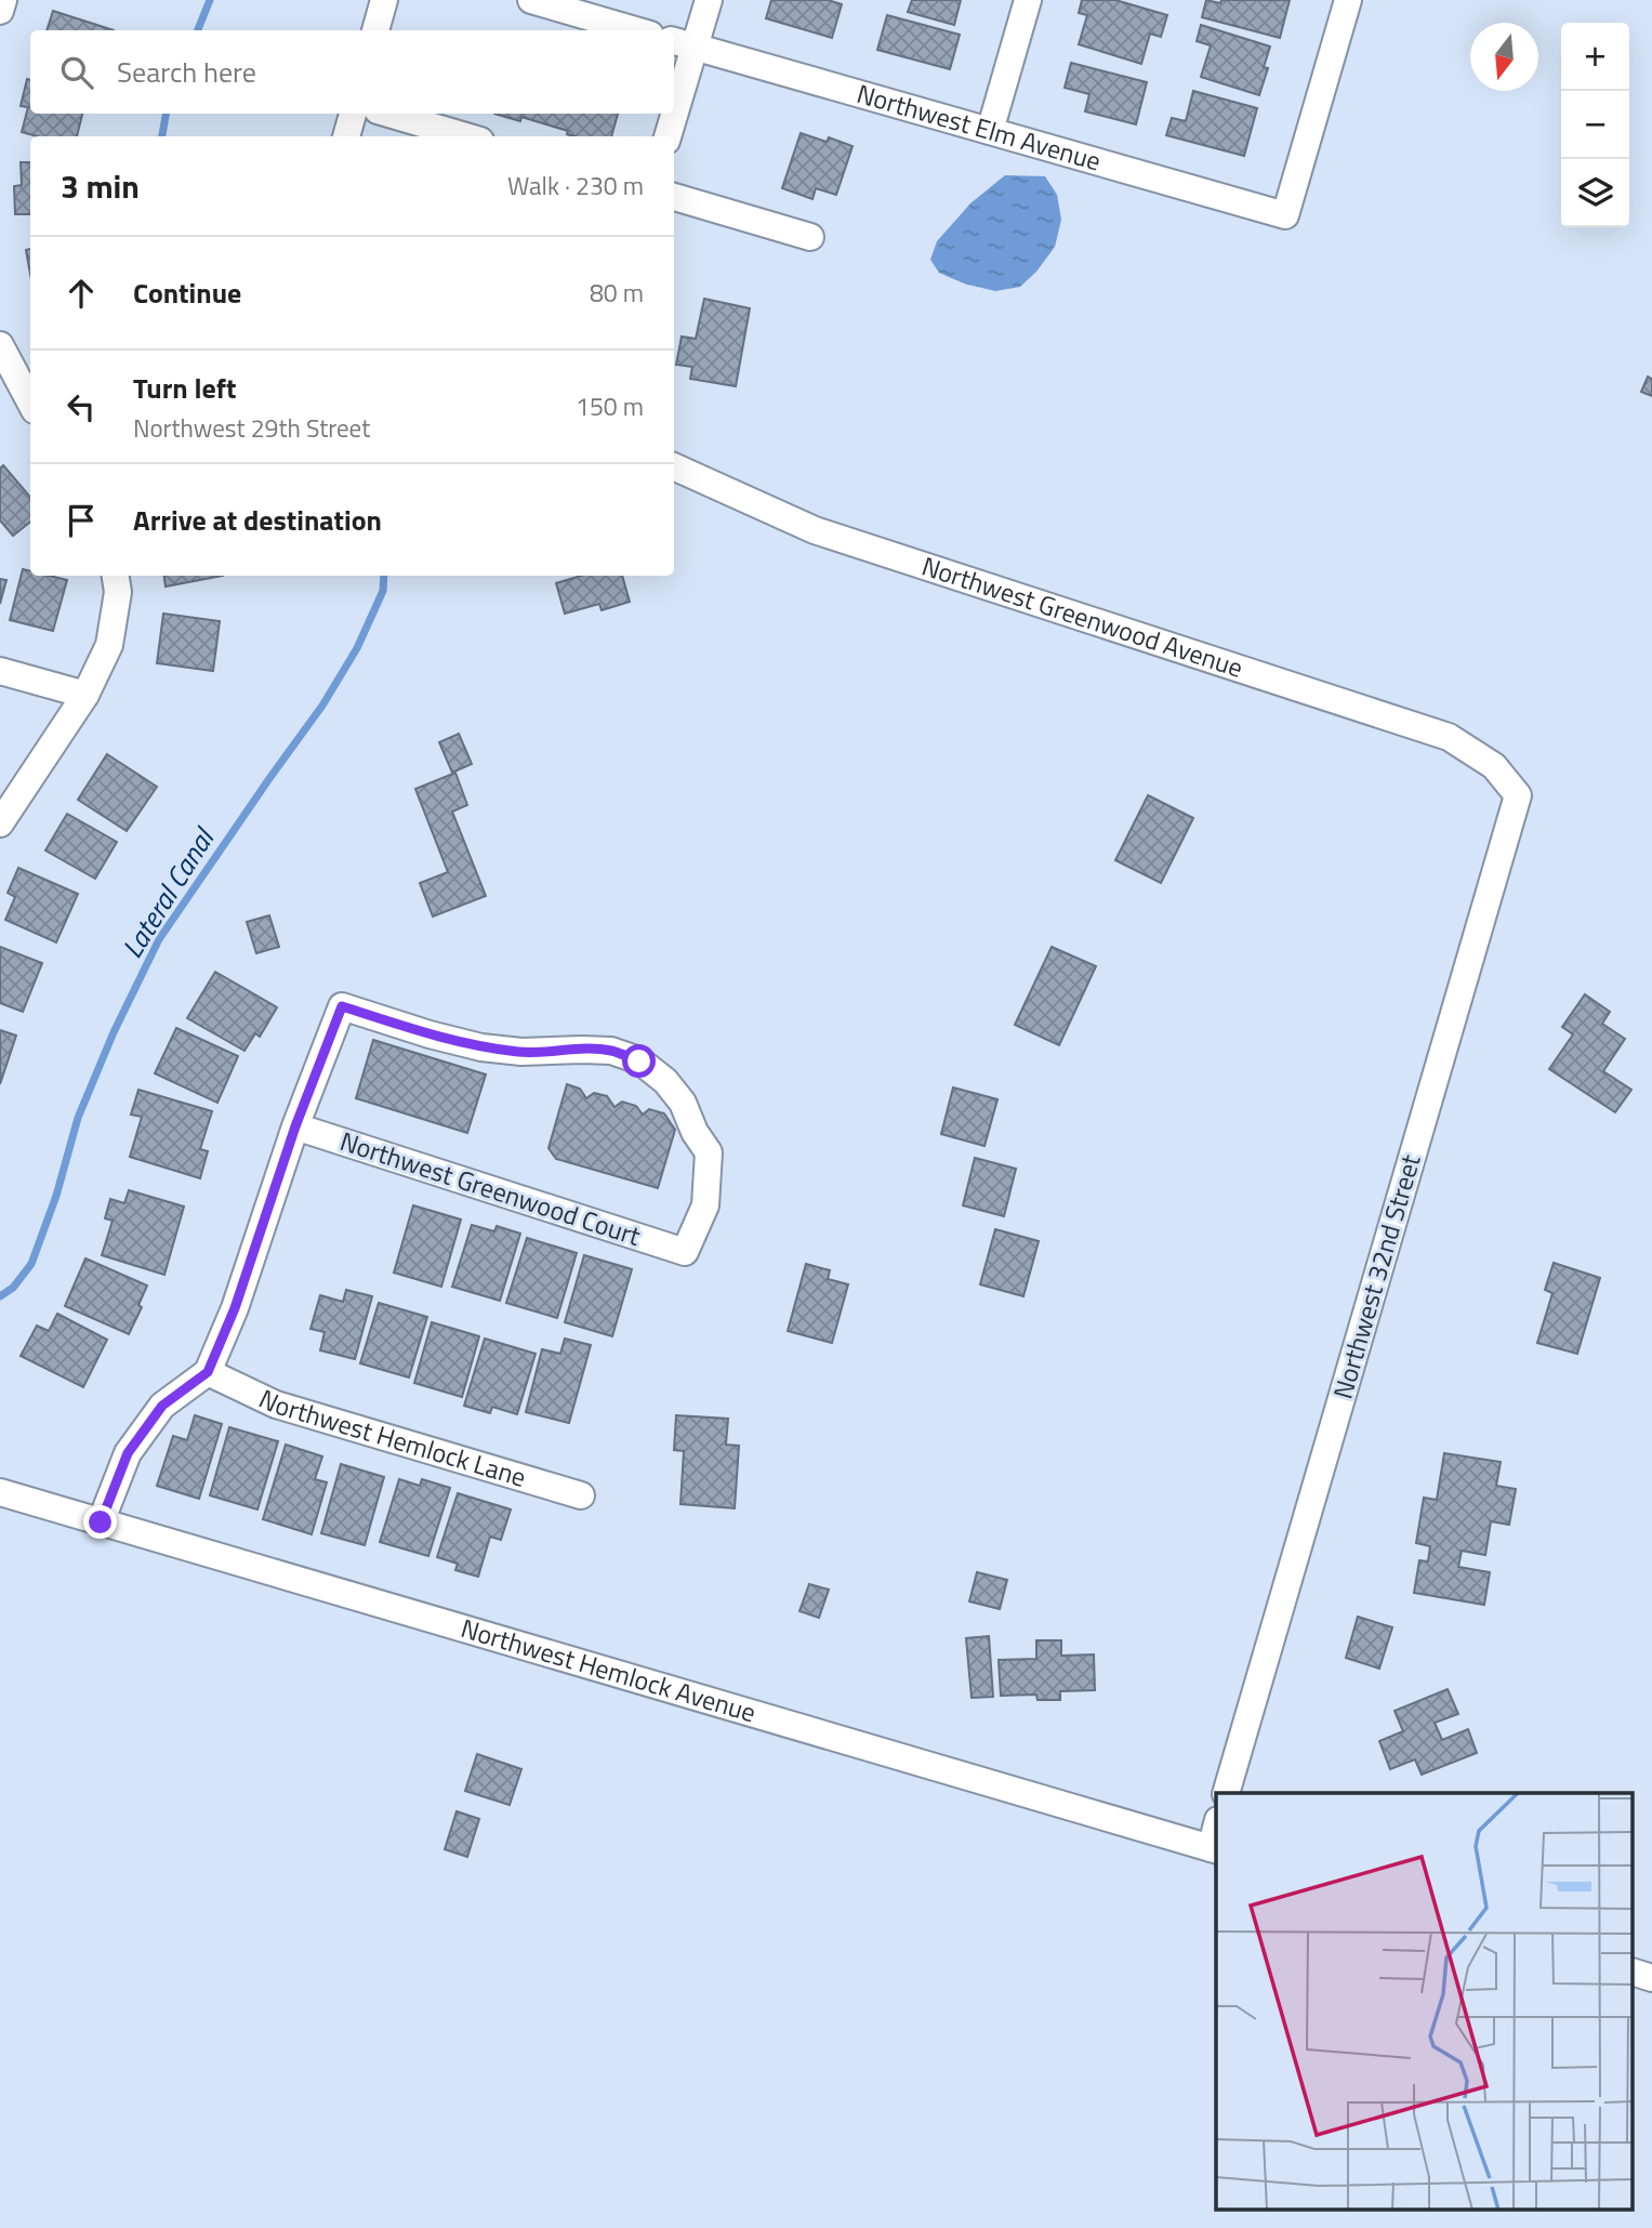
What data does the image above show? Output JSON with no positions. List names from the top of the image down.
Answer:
{
  "streets": {
    "street": [
      "Northwest Elm Avenue",
      "Northwest Greenwood Avenue",
      "Northwest Greenwood Court",
      "Northwest 32nd Street",
      "Northwest Hemlock Lane",
      "Northwest Hemlock Avenue"
    ]
  },
  "crossings": [
    ["Northwest Greenwood Avenue", "Northwest 32nd Street"]
  ],
  "water": ["Lateral Canal"],
  "north": "bottom",
  "page": {
    "map_buttons": ["+", "−"],
    "search": "Search here",
    "heading": ["3 min", "Walk · 230 m"],
    "list": [
      ["Continue", "80 m"],
      ["Turn left", "Northwest 29th Street", "150 m"],
      "Arrive at destination"
    ]
  }
}
